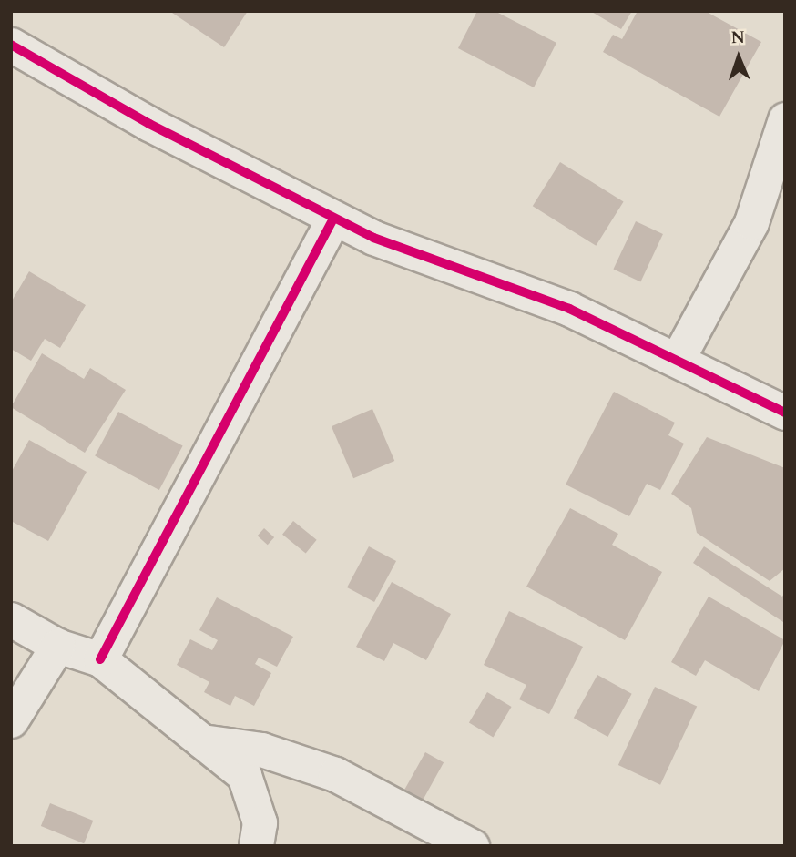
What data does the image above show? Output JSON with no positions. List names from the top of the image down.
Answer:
{
  "north": "top"
}
